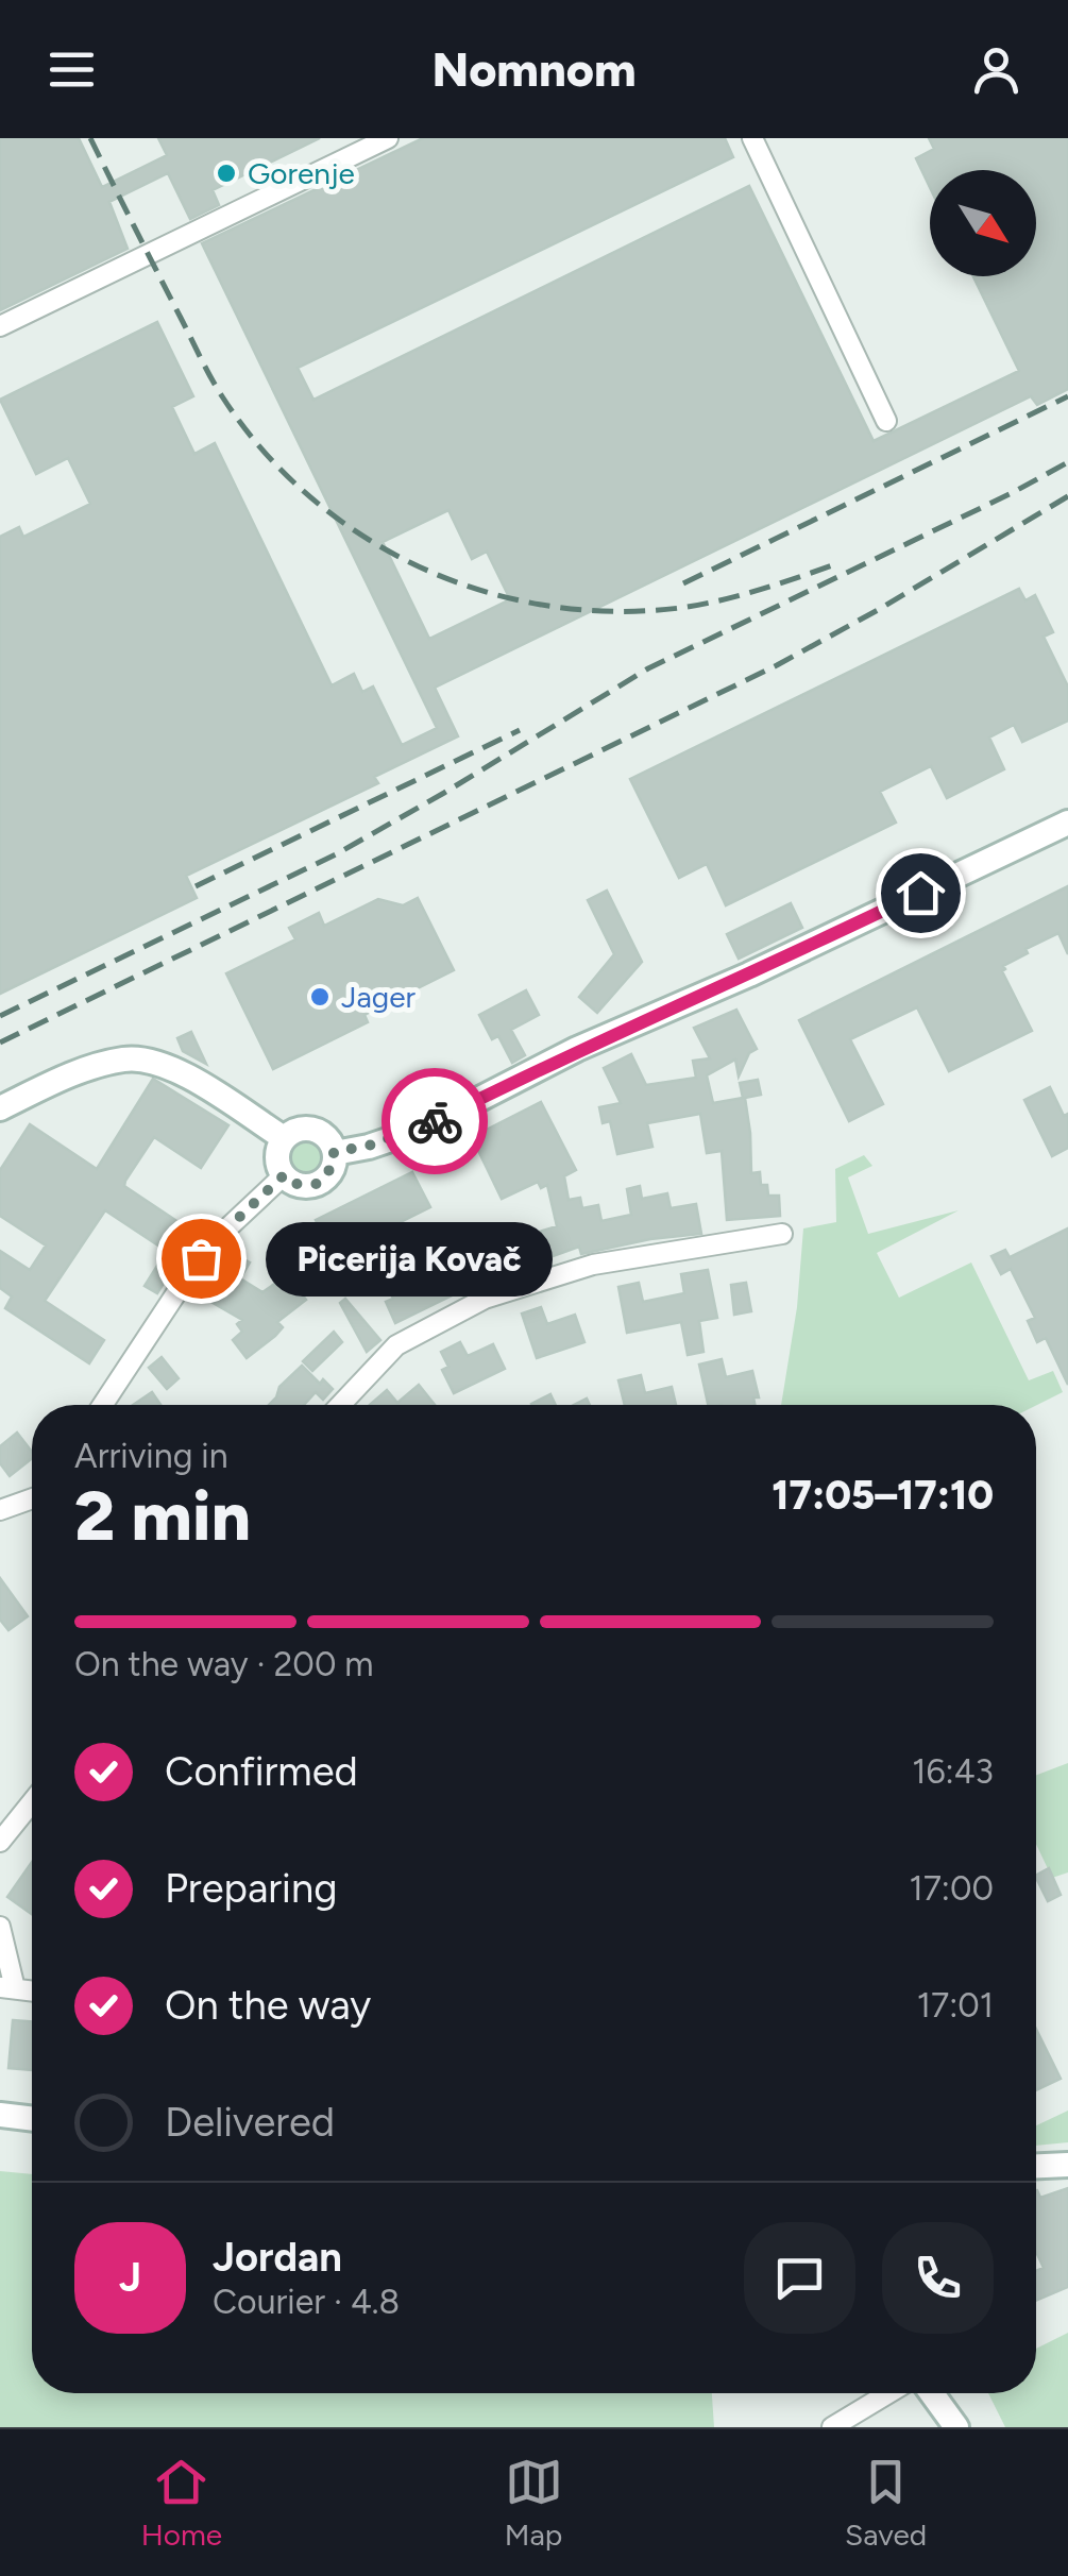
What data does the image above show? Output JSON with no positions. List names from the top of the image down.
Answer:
{
  "places": ["Gorenje", "Jager", "Picerija Kovač"],
  "north": "bottom right",
  "page": {
    "header": "Nomnom",
    "bubble": "Picerija Kovač",
    "heading": ["2 min", "Arriving in", "17:05–17:10"],
    "panel": ["Jordan", "Courier · 4.8"],
    "bar": "On the way · 200 m",
    "list": [
      ["Confirmed", "16:43"],
      ["Preparing", "17:00"],
      ["On the way", "17:01"],
      "Delivered"
    ],
    "round": "J",
    "tabs": ["Home", "Map", "Saved"]
  }
}
